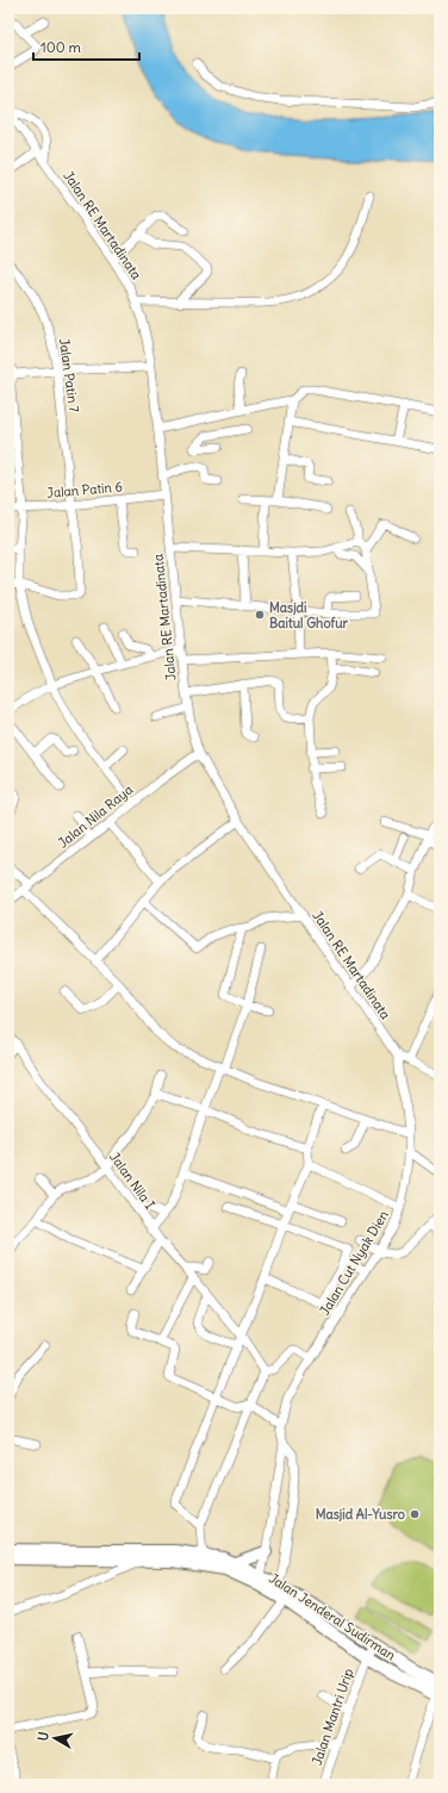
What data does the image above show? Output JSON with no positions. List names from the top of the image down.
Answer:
{
  "streets": {
    "highway": ["Jalan Jenderal Sudirman"],
    "street": [
      "Jalan RE Martadinata",
      "Jalan Patin 7",
      "Jalan Patin 6",
      "Jalan Nila Raya",
      "Jalan Nila I",
      "Jalan Cut Nyak Dien",
      "Jalan Mantri Urip"
    ]
  },
  "crossings": [
    ["Jalan RE Martadinata", "Jalan Patin 6"],
    ["Jalan RE Martadinata", "Jalan Nila Raya"],
    ["Jalan RE Martadinata", "Jalan Cut Nyak Dien"],
    ["Jalan Patin 7", "Jalan Patin 6"],
    ["Jalan Cut Nyak Dien", "Jalan Jenderal Sudirman"],
    ["Jalan Jenderal Sudirman", "Jalan Mantri Urip"]
  ],
  "places": ["Masjdi Baitul Ghofur", "Masjid Al-Yusro"],
  "scale_bar": "100 m",
  "north": "left"
}
